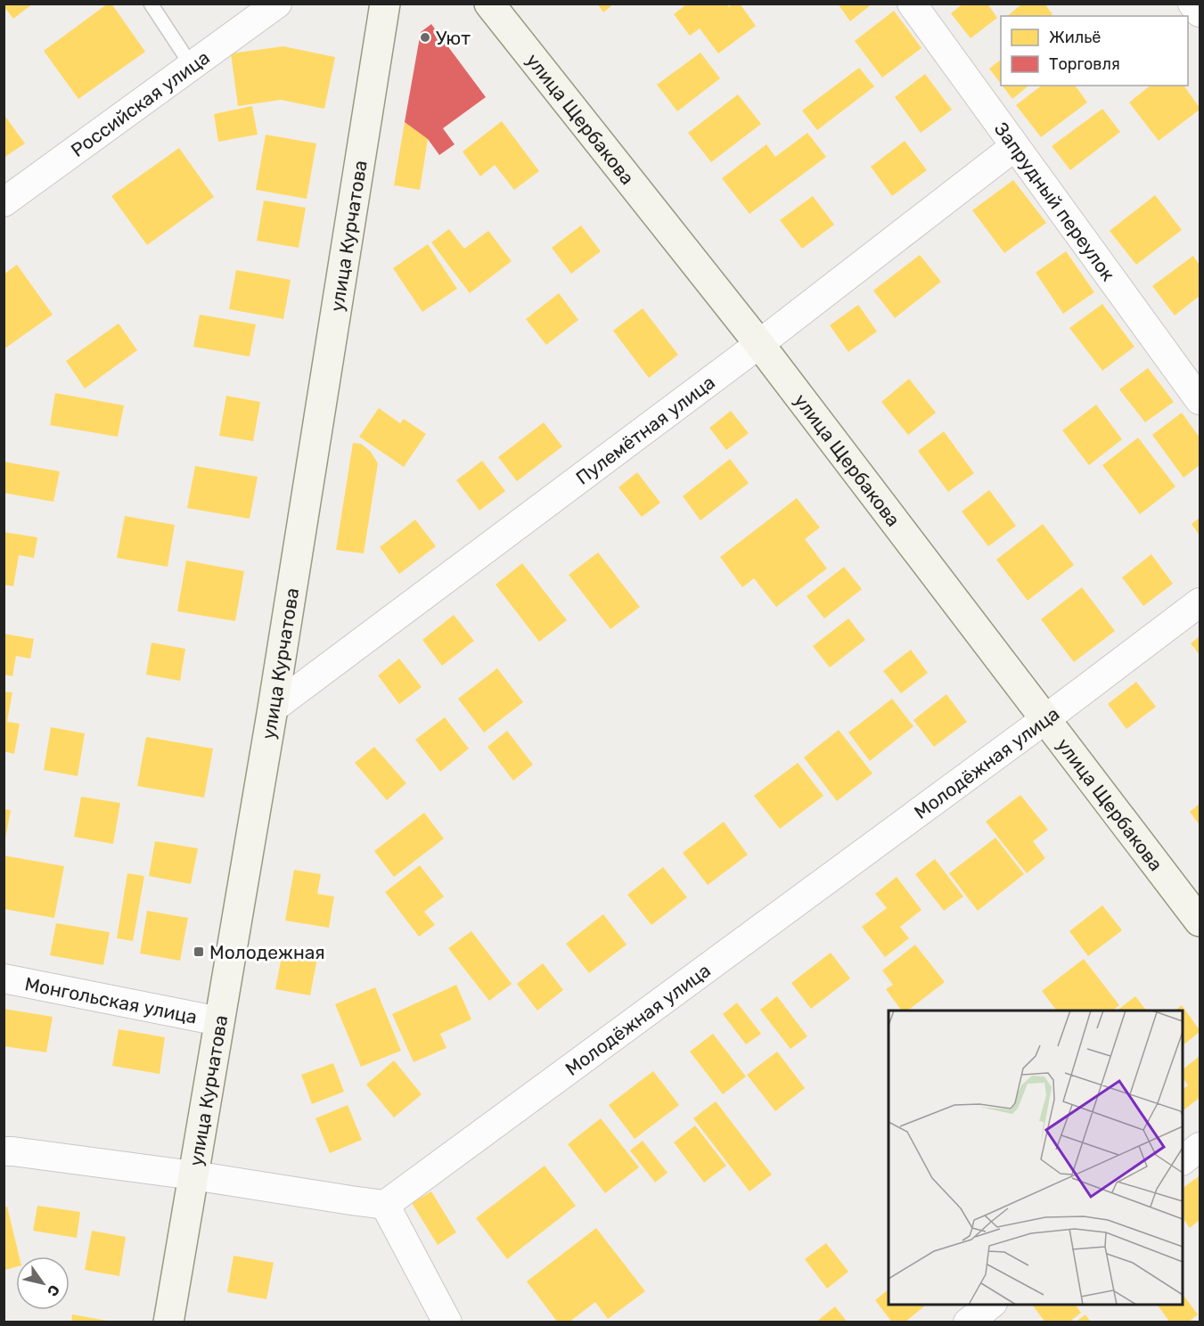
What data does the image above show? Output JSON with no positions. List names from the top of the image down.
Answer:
{
  "streets": {
    "street": [
      "Российская улица",
      "улица Щербакова",
      "Запрудный переулок",
      "улица Курчатова",
      "Пулемётная улица",
      "Молодёжная улица",
      "Монгольская улица"
    ]
  },
  "crossings": [
    ["улица Щербакова", "Пулемётная улица"],
    ["улица Щербакова", "Молодёжная улица"],
    ["Запрудный переулок", "Пулемётная улица"],
    ["улица Курчатова", "Пулемётная улица"],
    ["улица Курчатова", "Монгольская улица"]
  ],
  "places": {
    "other": ["Уют"],
    "transit": ["Молодежная"]
  },
  "legend": ["Жильё", "Торговля"],
  "north": "bottom right"
}
